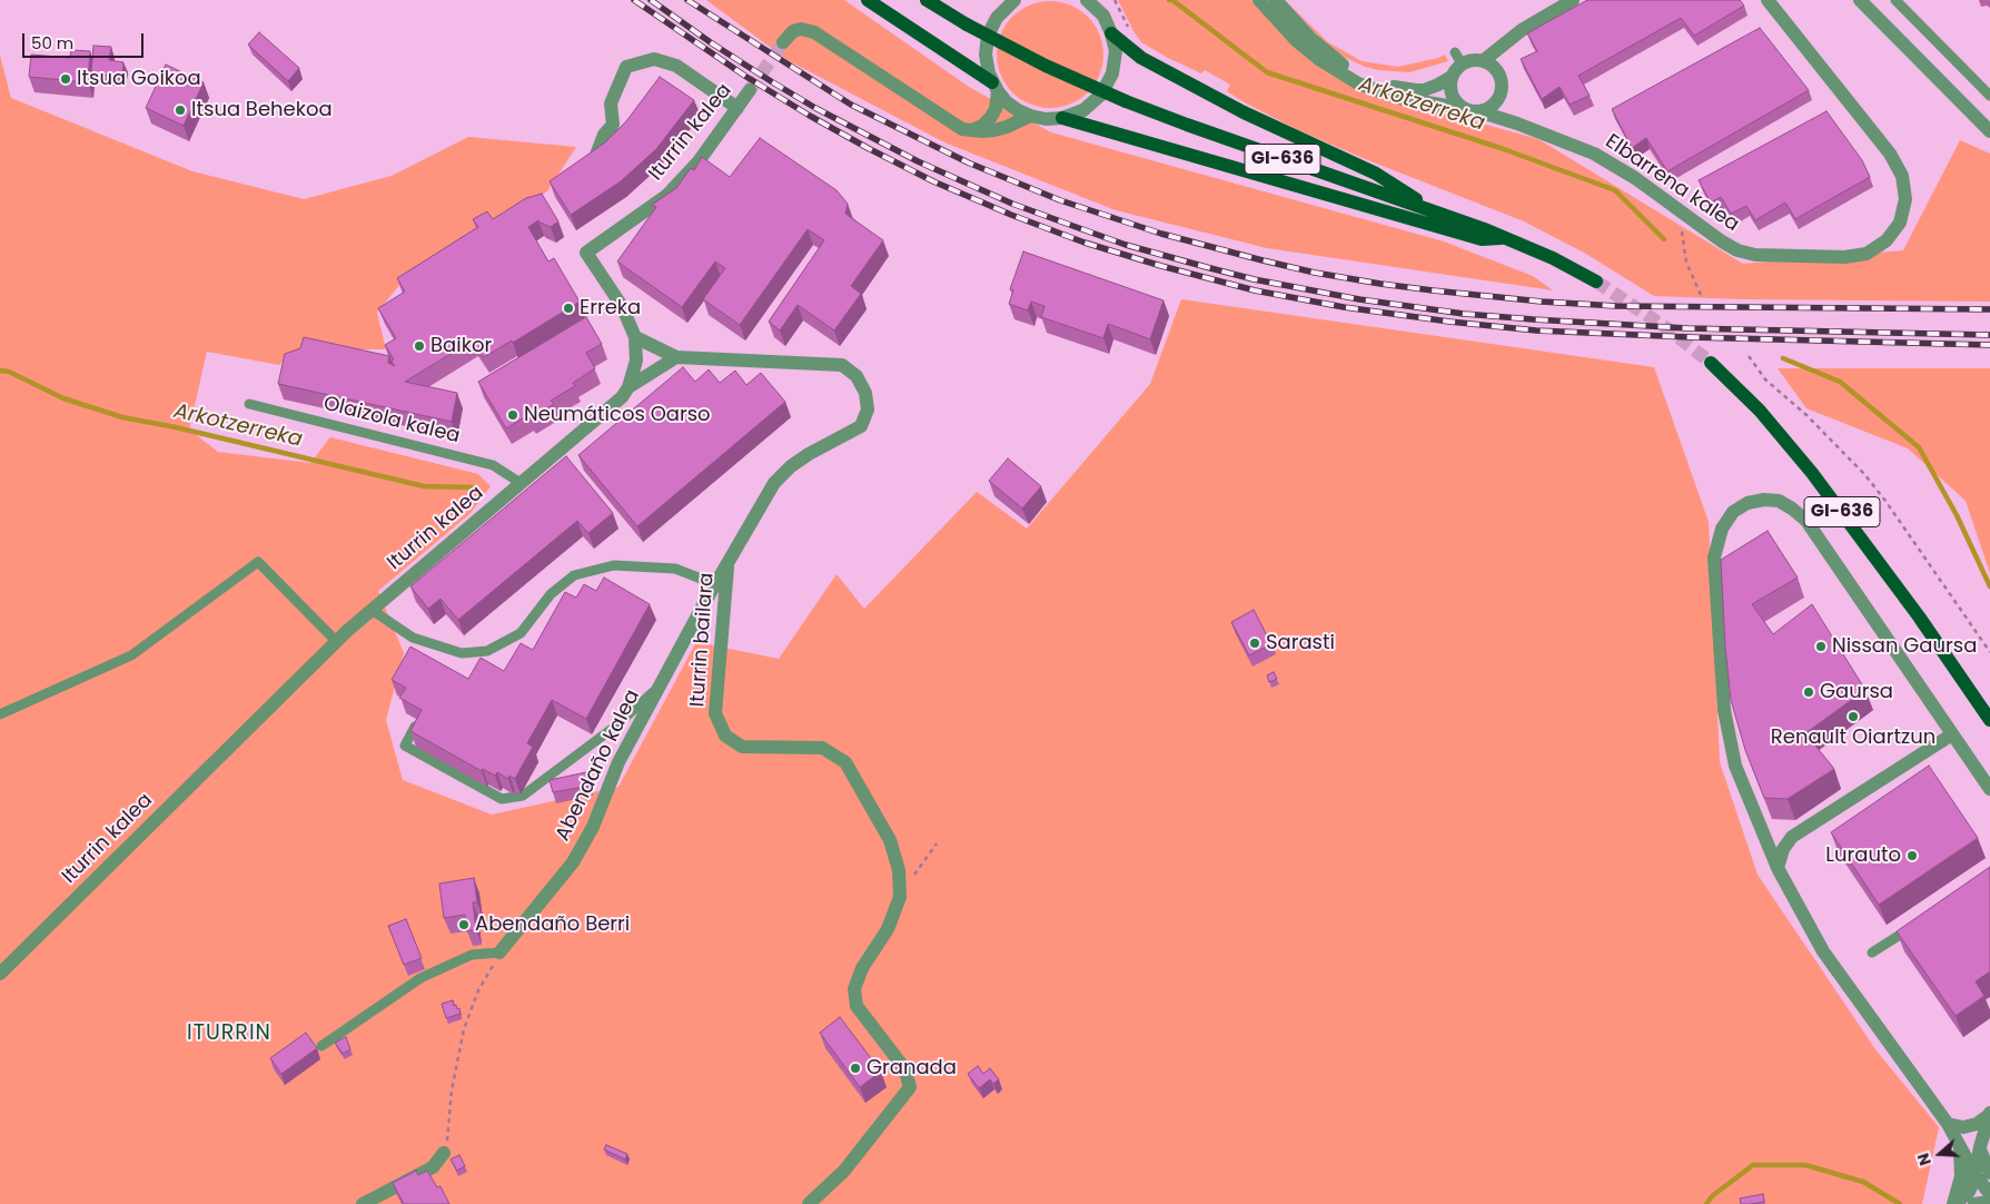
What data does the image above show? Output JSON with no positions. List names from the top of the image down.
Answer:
{
  "streets": {
    "main road": ["GI-636"],
    "street": [
      "Iturrin kalea",
      "Elbarrena kalea",
      "Iturrin bailara",
      "Abendaño kalea"
    ],
    "lane": ["Olaizola kalea"]
  },
  "crossings": [
    ["Iturrin kalea", "Olaizola kalea"],
    ["Iturrin bailara", "Abendaño kalea"]
  ],
  "districts": ["ITURRIN"],
  "water": ["Arkotzerreka"],
  "places": [
    "Itsua Goikoa",
    "Itsua Behekoa",
    "Erreka",
    "Baikor",
    "Neumáticos Oarso",
    "Sarasti",
    "Nissan Gaursa",
    "Gaursa",
    "Renault Oiartzun",
    "Lurauto",
    "Abendaño Berri",
    "Granada"
  ],
  "scale_bar": "50 m",
  "north": "left"
}
